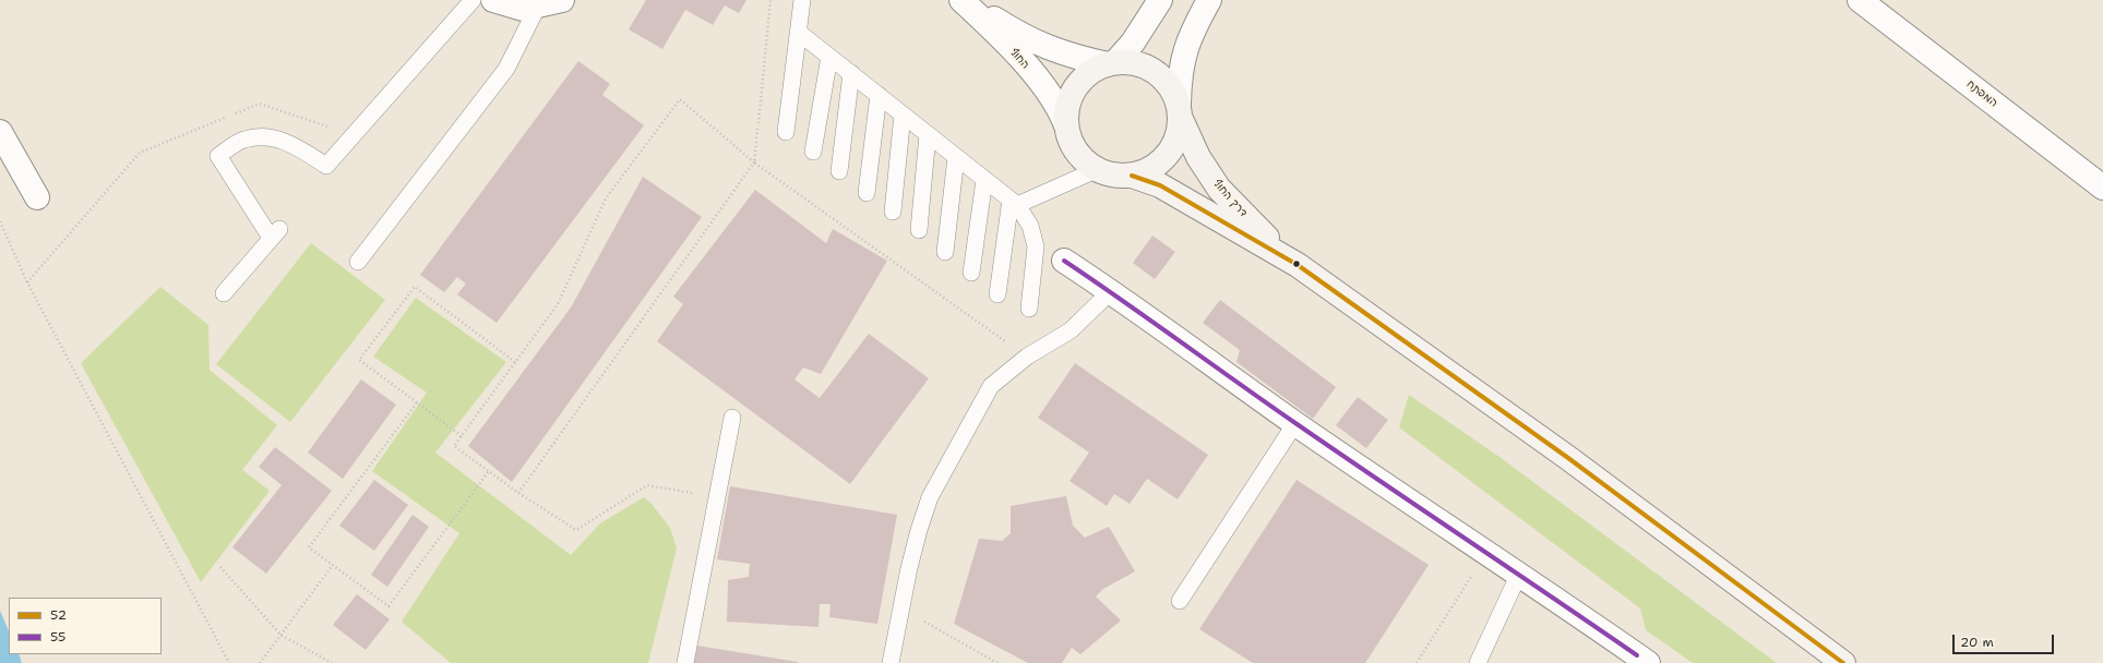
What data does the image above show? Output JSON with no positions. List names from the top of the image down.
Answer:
{
  "streets": {
    "main road": ["דרך החוף"],
    "street": ["החוף", "המפתח"]
  },
  "crossings": [
    ["החוף", "דרך החוף"]
  ],
  "lines": ["transit line 52", "transit line 55"],
  "legend": ["52", "55"],
  "scale_bar": "20 m"
}
